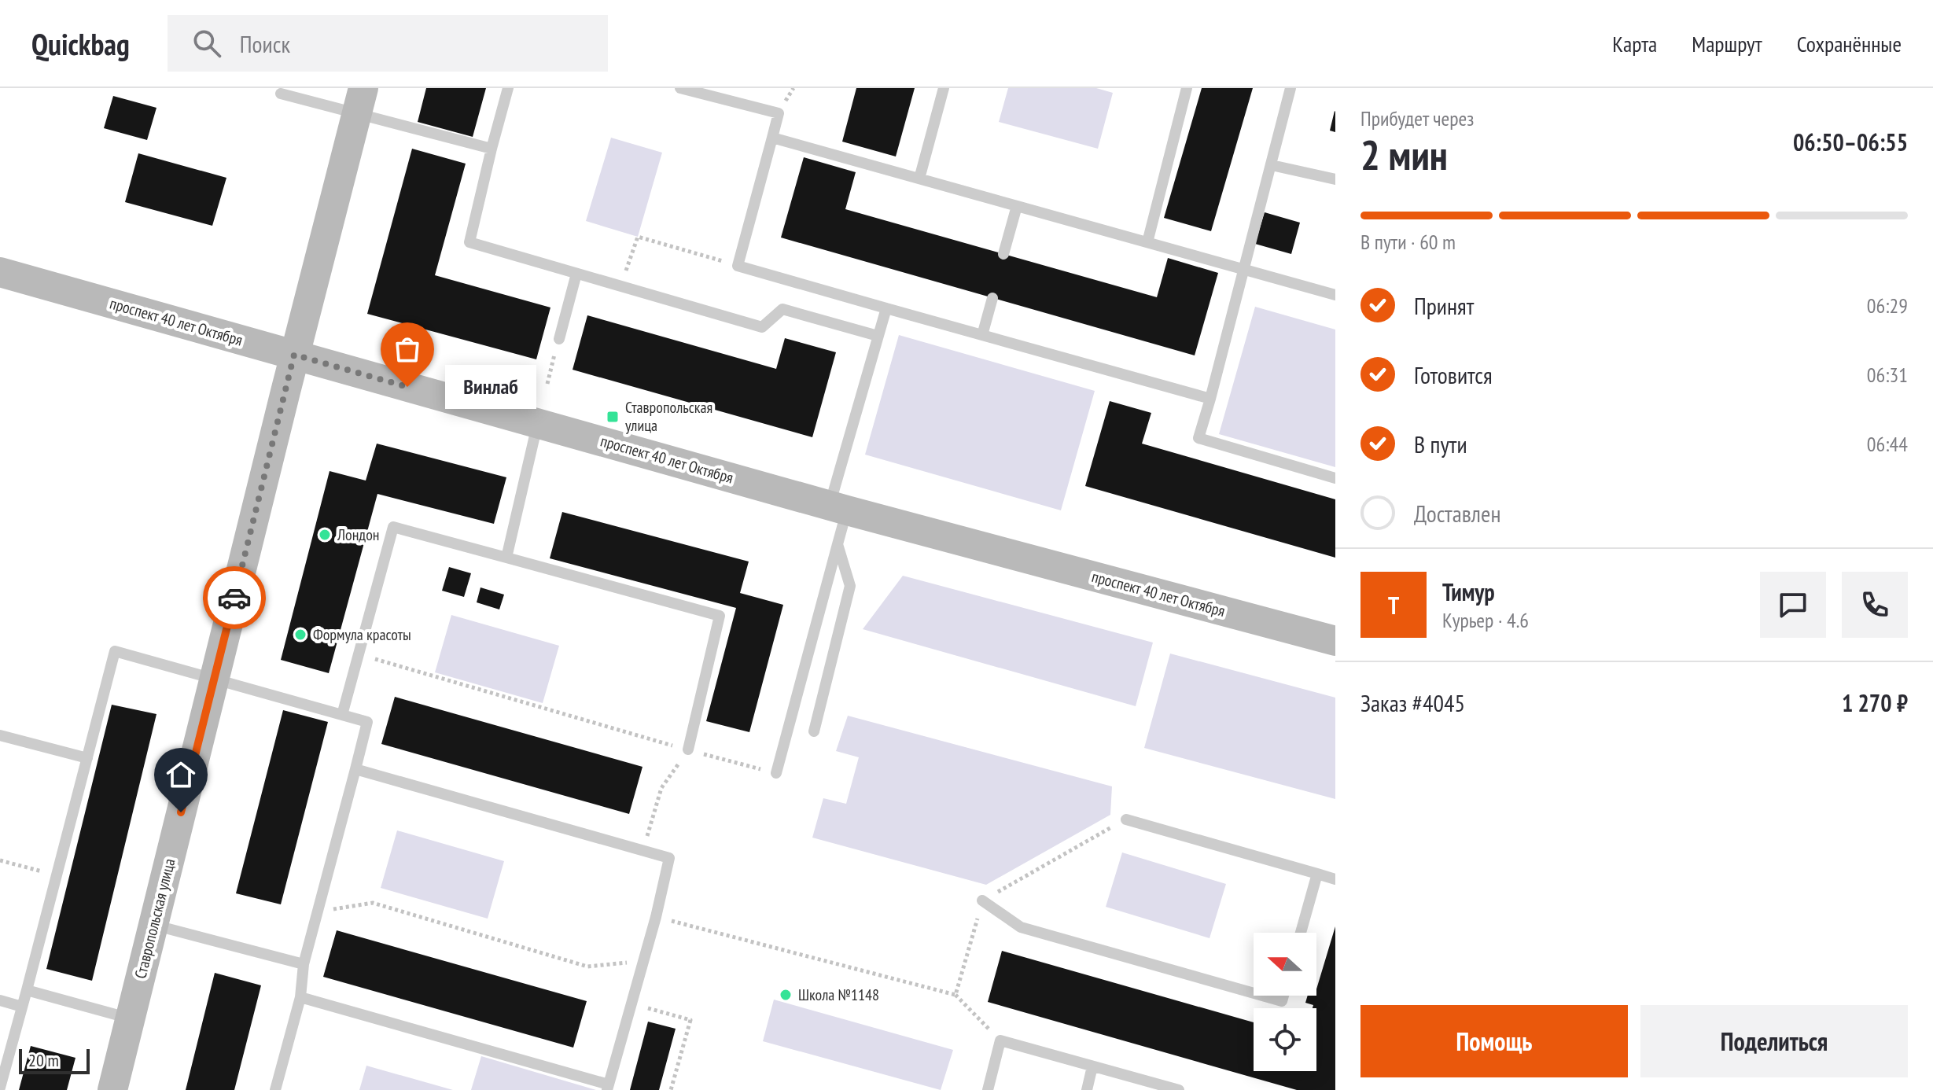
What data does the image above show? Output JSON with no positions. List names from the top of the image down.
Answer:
{
  "streets": {
    "street": ["проспект 40 лет Октября", "Ставропольская улица"]
  },
  "crossings": [
    ["проспект 40 лет Октября", "Ставропольская улица"]
  ],
  "places": {
    "other": [
      "Винлаб",
      "Лондон",
      "Формула красоты",
      "Школа №1148"
    ],
    "transit": ["Ставропольская улица"]
  },
  "scale_bar": "20 m",
  "north": "left",
  "page": {
    "header": "Quickbag",
    "search": "Поиск",
    "nav": ["Карта", "Маршрут", "Сохранённые"],
    "heading": ["2 мин", "Прибудет через", "06:50–06:55"],
    "panel": [
      "Тимур",
      "Курьер · 4.6",
      "Заказ #4045",
      "1 270 ₽"
    ],
    "bar": "В пути · 60 m",
    "list": [
      ["Принят", "06:29"],
      ["Готовится", "06:31"],
      ["В пути", "06:44"],
      "Доставлен"
    ],
    "bubble": "Винлаб",
    "round": "Т",
    "buttons": ["Помощь", "Поделиться"],
    "scale": "20 m"
  }
}
